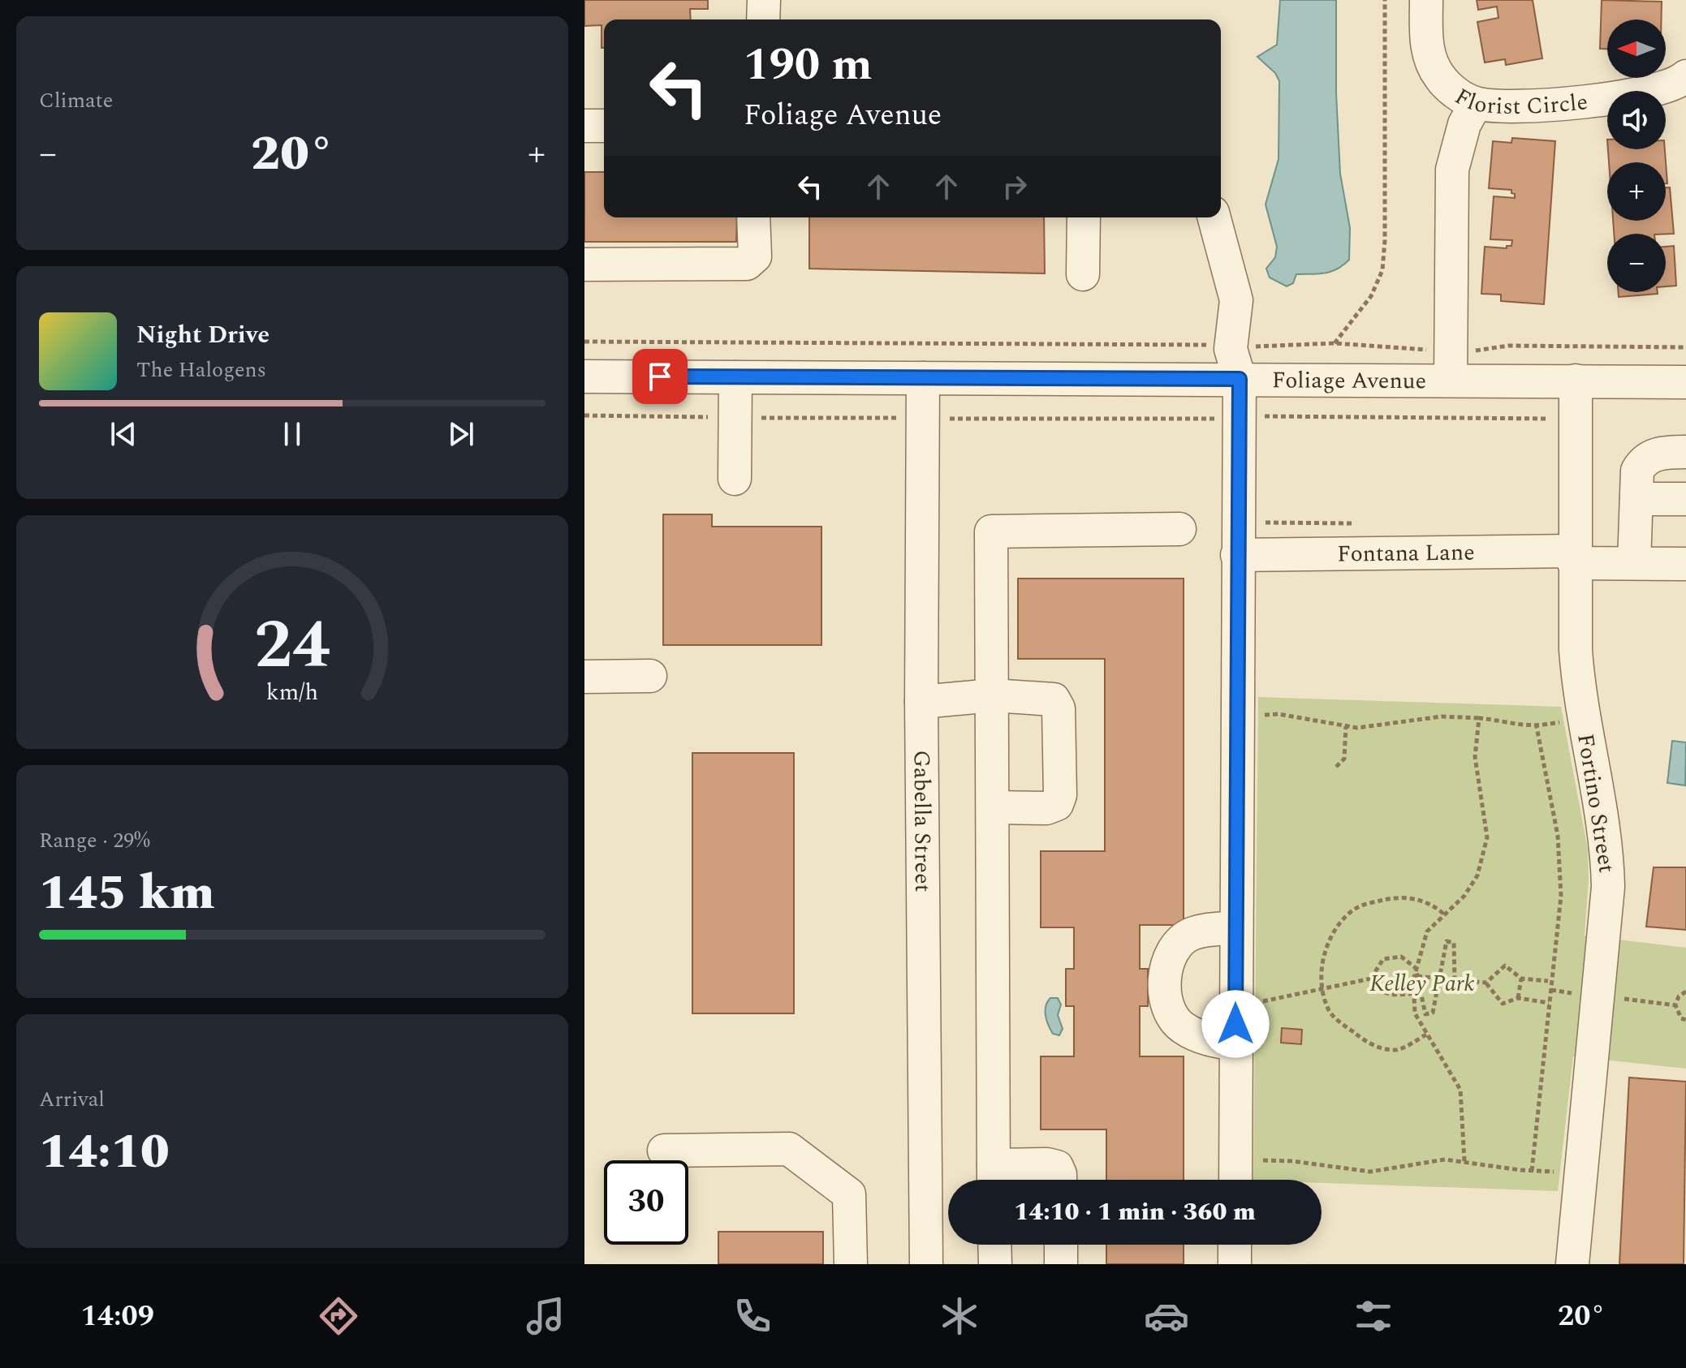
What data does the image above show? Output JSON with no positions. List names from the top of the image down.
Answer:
{
  "streets": {
    "street": [
      "Florist Circle",
      "Foliage Avenue",
      "Fontana Lane",
      "Fortino Street",
      "Gabella Street"
    ]
  },
  "crossings": [
    ["Foliage Avenue", "Fortino Street"],
    ["Foliage Avenue", "Gabella Street"],
    ["Fontana Lane", "Fortino Street"]
  ],
  "parks": ["Kelley Park"],
  "north": "left",
  "page": {
    "tile": [
      "Climate",
      ["Range · 29%", "145 km"],
      ["Arrival", "14:10"]
    ],
    "map_buttons": ["+", "−"],
    "turn": ["190 m", "Foliage Avenue"],
    "heat": ["−", "20°", "+"],
    "song": ["Night Drive", "The Halogens"],
    "limit": "30",
    "trip": "14:10 · 1 min · 360 m",
    "tabs": ["14:09", "20°"],
    "gauge": ["24", "km/h"]
  }
}
